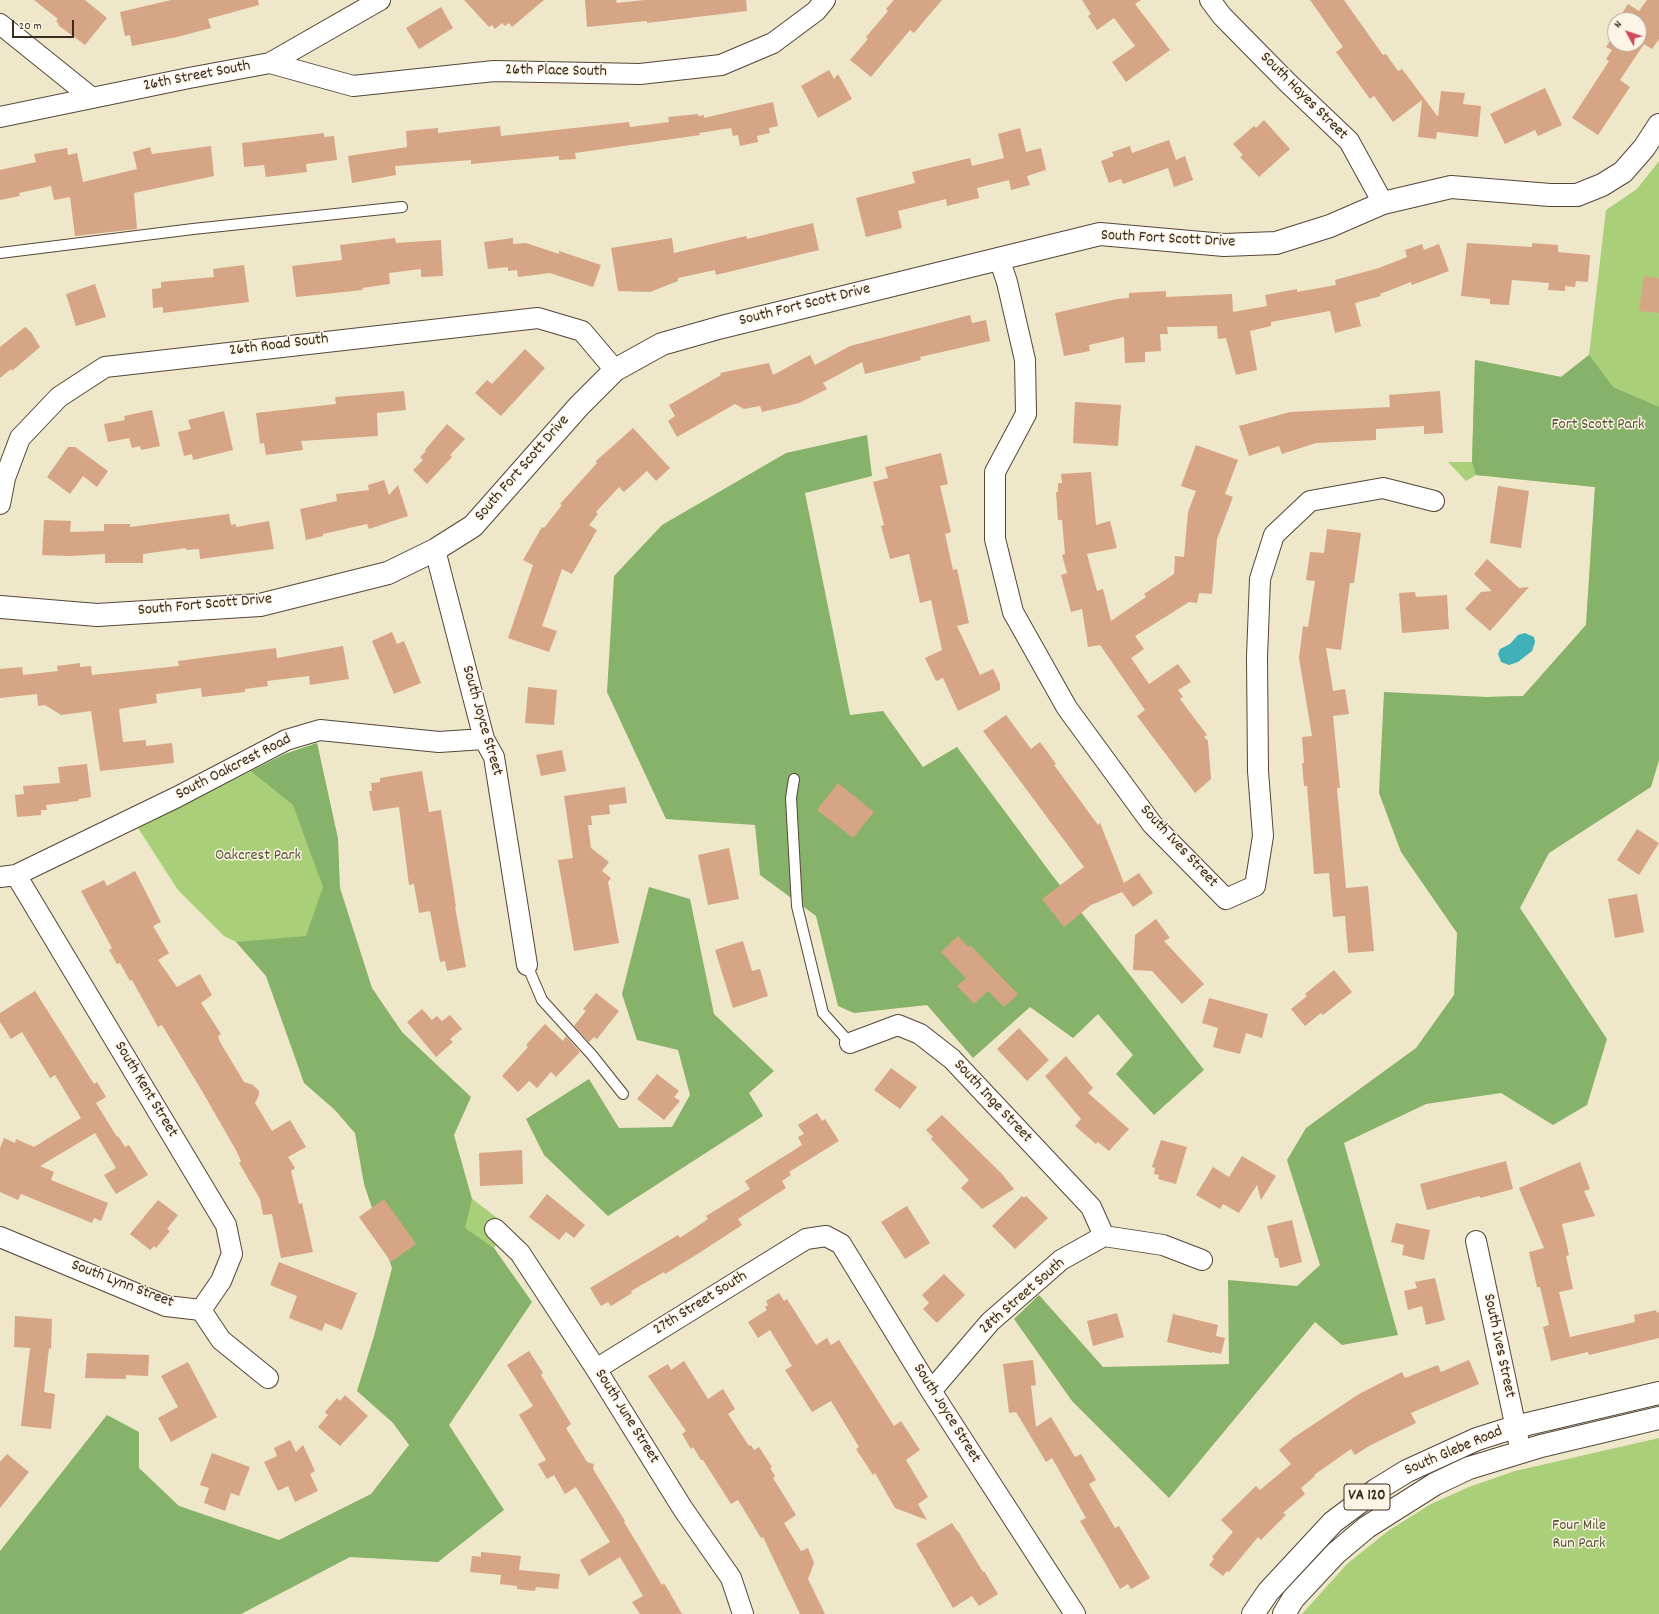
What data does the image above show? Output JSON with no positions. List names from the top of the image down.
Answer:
{
  "streets": {
    "street": [
      "26th Place South",
      "26th Street South",
      "South Hayes Street",
      "South Fort Scott Drive",
      "26th Road South",
      "South Joyce Street",
      "South Oakcrest Road",
      "South Ives Street",
      "South Kent Street",
      "South Inge Street",
      "South Lynn Street",
      "28th Street South",
      "27th Street South",
      "South June Street",
      "South Glebe Road",
      "VA 120"
    ]
  },
  "crossings": [
    ["26th Place South", "26th Street South"],
    ["South Hayes Street", "South Fort Scott Drive"],
    ["South Fort Scott Drive", "26th Road South"],
    ["South Fort Scott Drive", "South Joyce Street"],
    ["South Fort Scott Drive", "South Ives Street"],
    ["South Joyce Street", "South Oakcrest Road"],
    ["South Joyce Street", "28th Street South"],
    ["South Joyce Street", "27th Street South"],
    ["South Oakcrest Road", "South Kent Street"],
    ["South Ives Street", "South Glebe Road"],
    ["South Kent Street", "South Lynn Street"],
    ["South Inge Street", "28th Street South"],
    ["27th Street South", "South June Street"]
  ],
  "parks": ["Fort Scott Park", "Oakcrest Park", "Four Mile Run Park"],
  "scale_bar": "20 m",
  "north": "top left"
}
